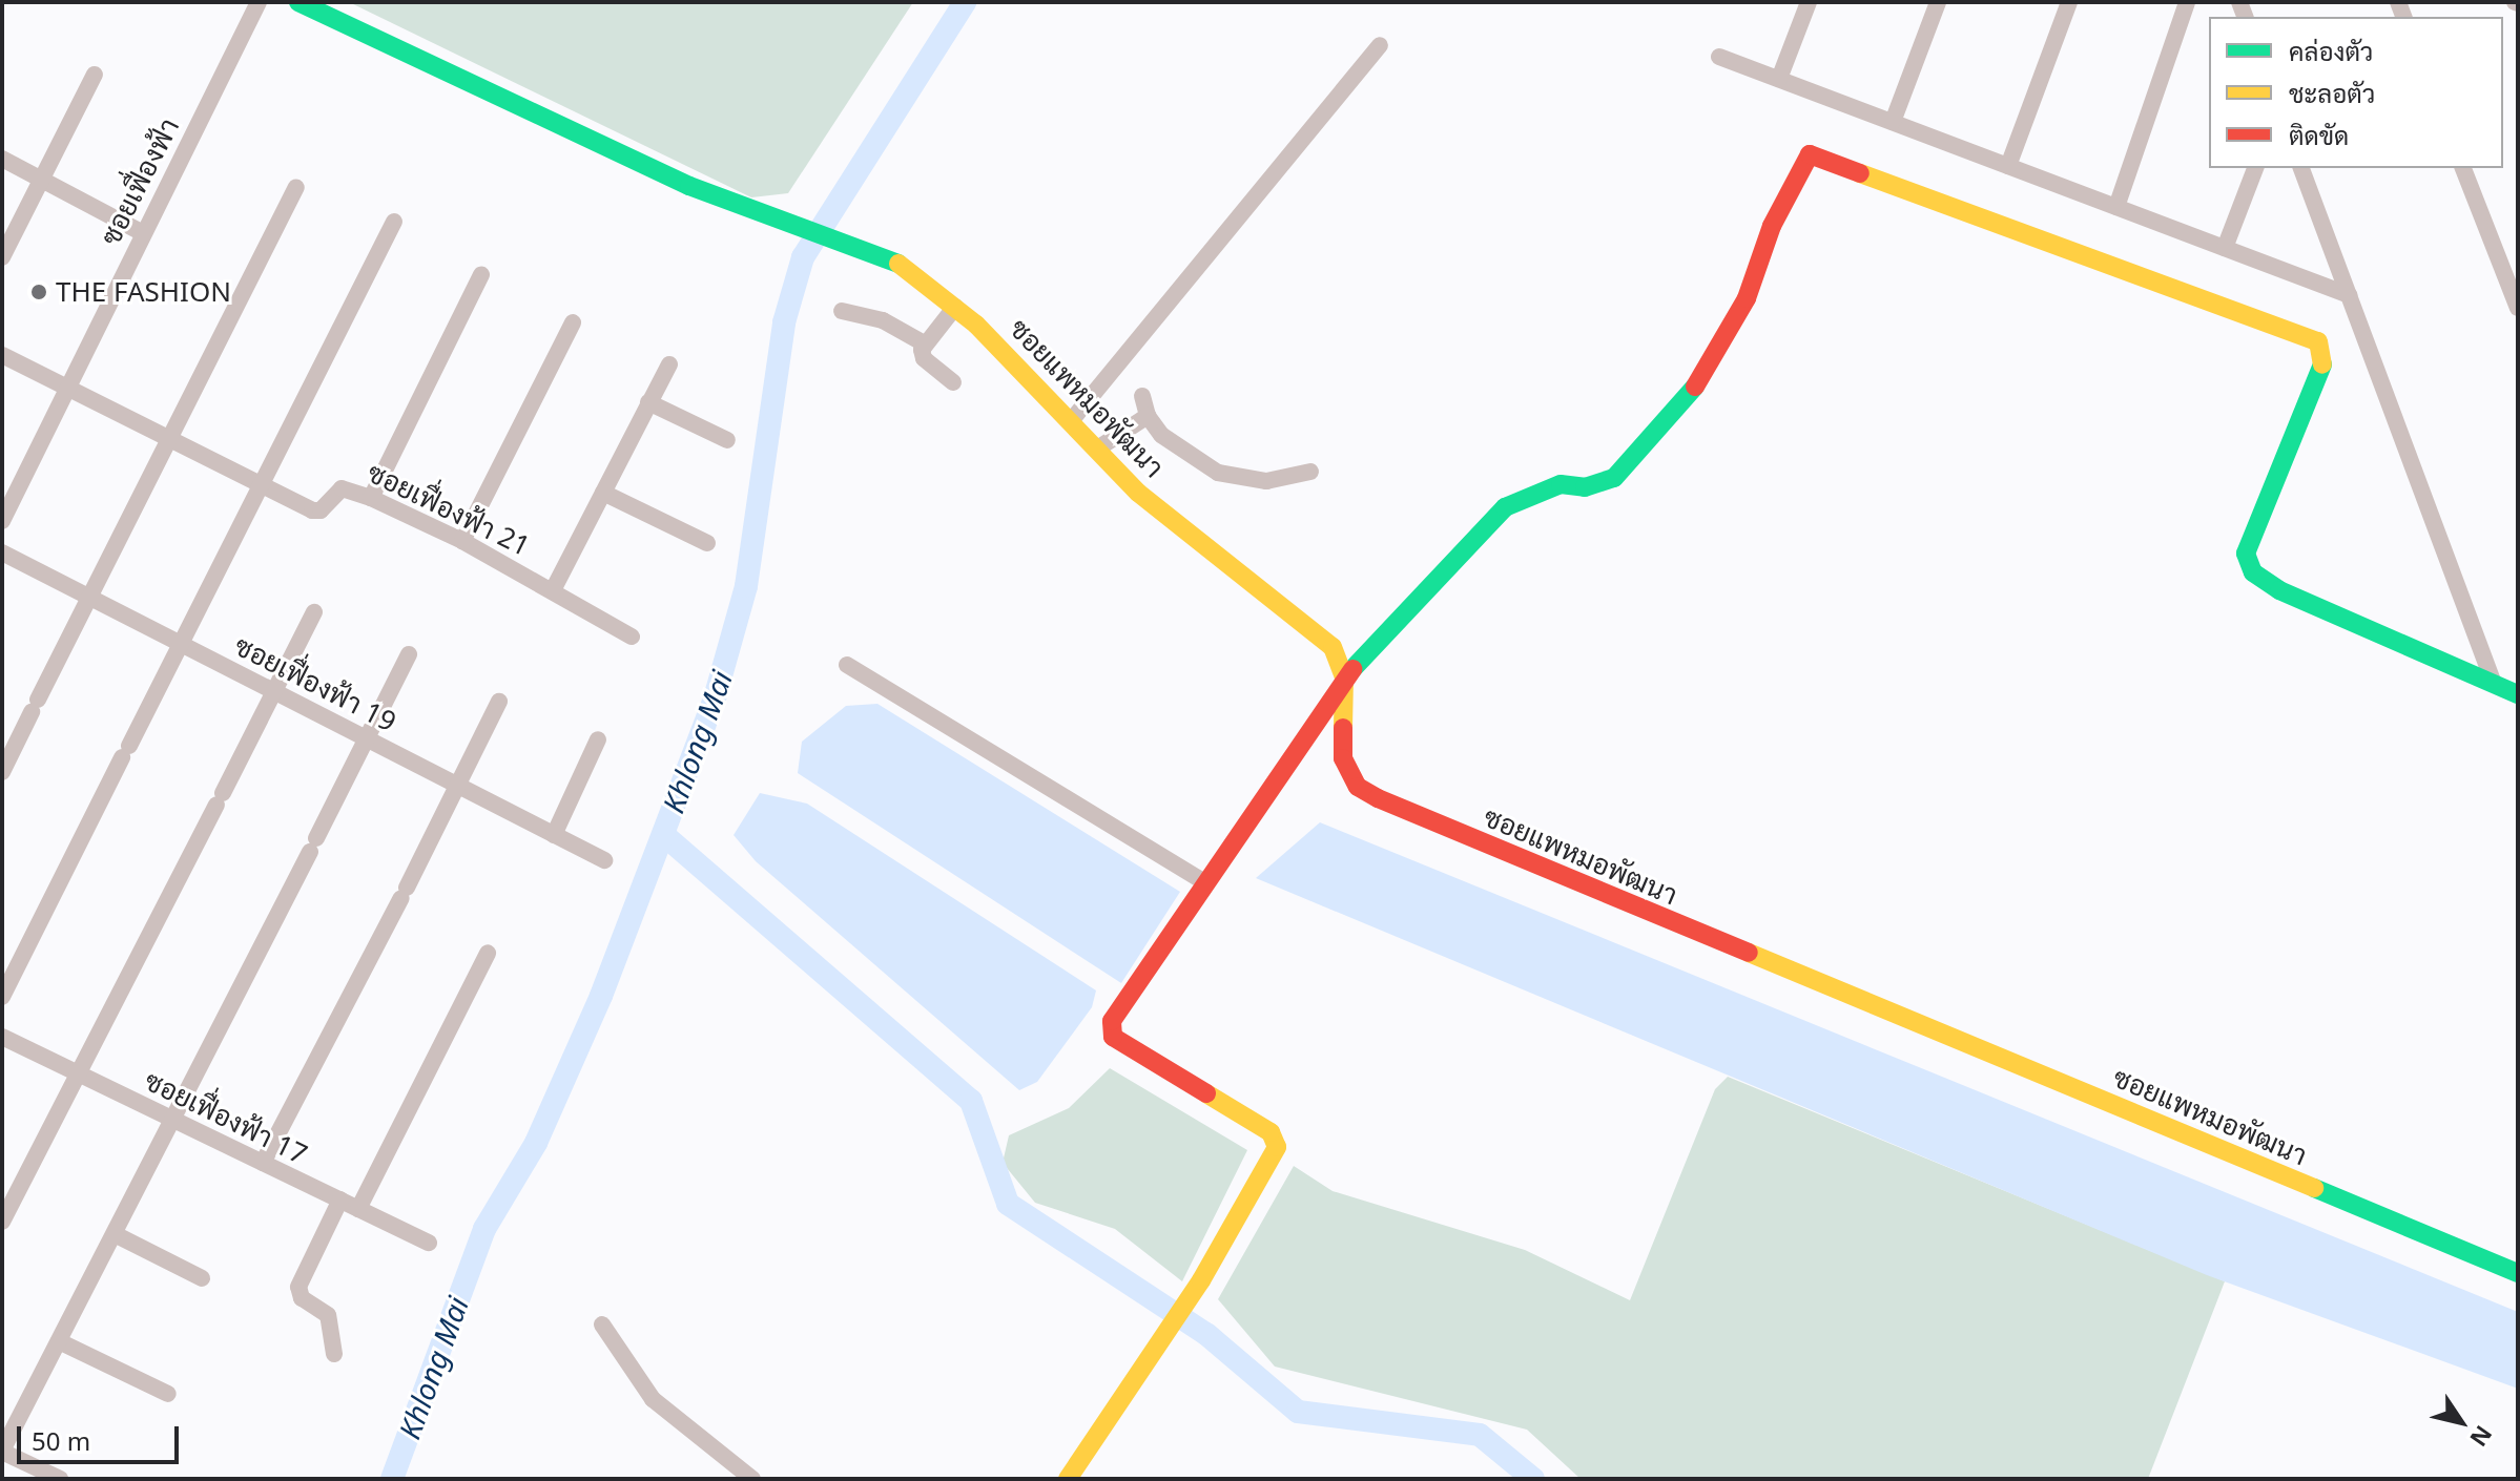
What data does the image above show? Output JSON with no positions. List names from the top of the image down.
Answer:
{
  "streets": {
    "street": [
      "ซอยเฟื่องฟ้า",
      "ซอยแพหมอพัฒนา",
      "ซอยเฟื่องฟ้า 21",
      "ซอยเฟื่องฟ้า 19",
      "ซอยเฟื่องฟ้า 17"
    ]
  },
  "crossings": [
    ["ซอยเฟื่องฟ้า", "ซอยเฟื่องฟ้า 21"]
  ],
  "water": ["Khlong Mai"],
  "places": ["THE FASHION"],
  "legend": ["คล่องตัว", "ชะลอตัว", "ติดขัด"],
  "scale_bar": "50 m",
  "north": "bottom right"
}
